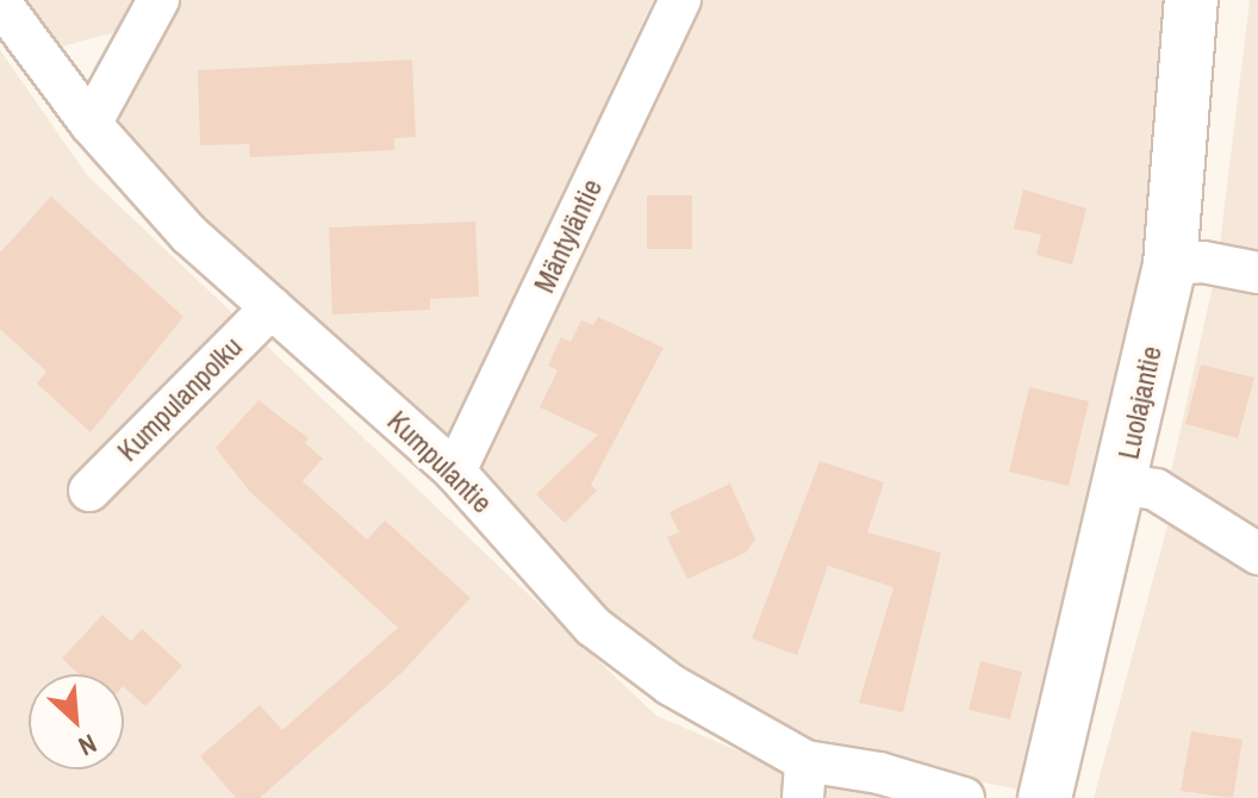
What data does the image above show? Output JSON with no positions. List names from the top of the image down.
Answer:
{
  "streets": {
    "main road": ["Luolajantie"],
    "street": ["Mäntyläntie", "Kumpulanpolku", "Kumpulantie"]
  },
  "crossings": [
    ["Mäntyläntie", "Kumpulantie"],
    ["Kumpulanpolku", "Kumpulantie"]
  ],
  "north": "bottom right"
}
